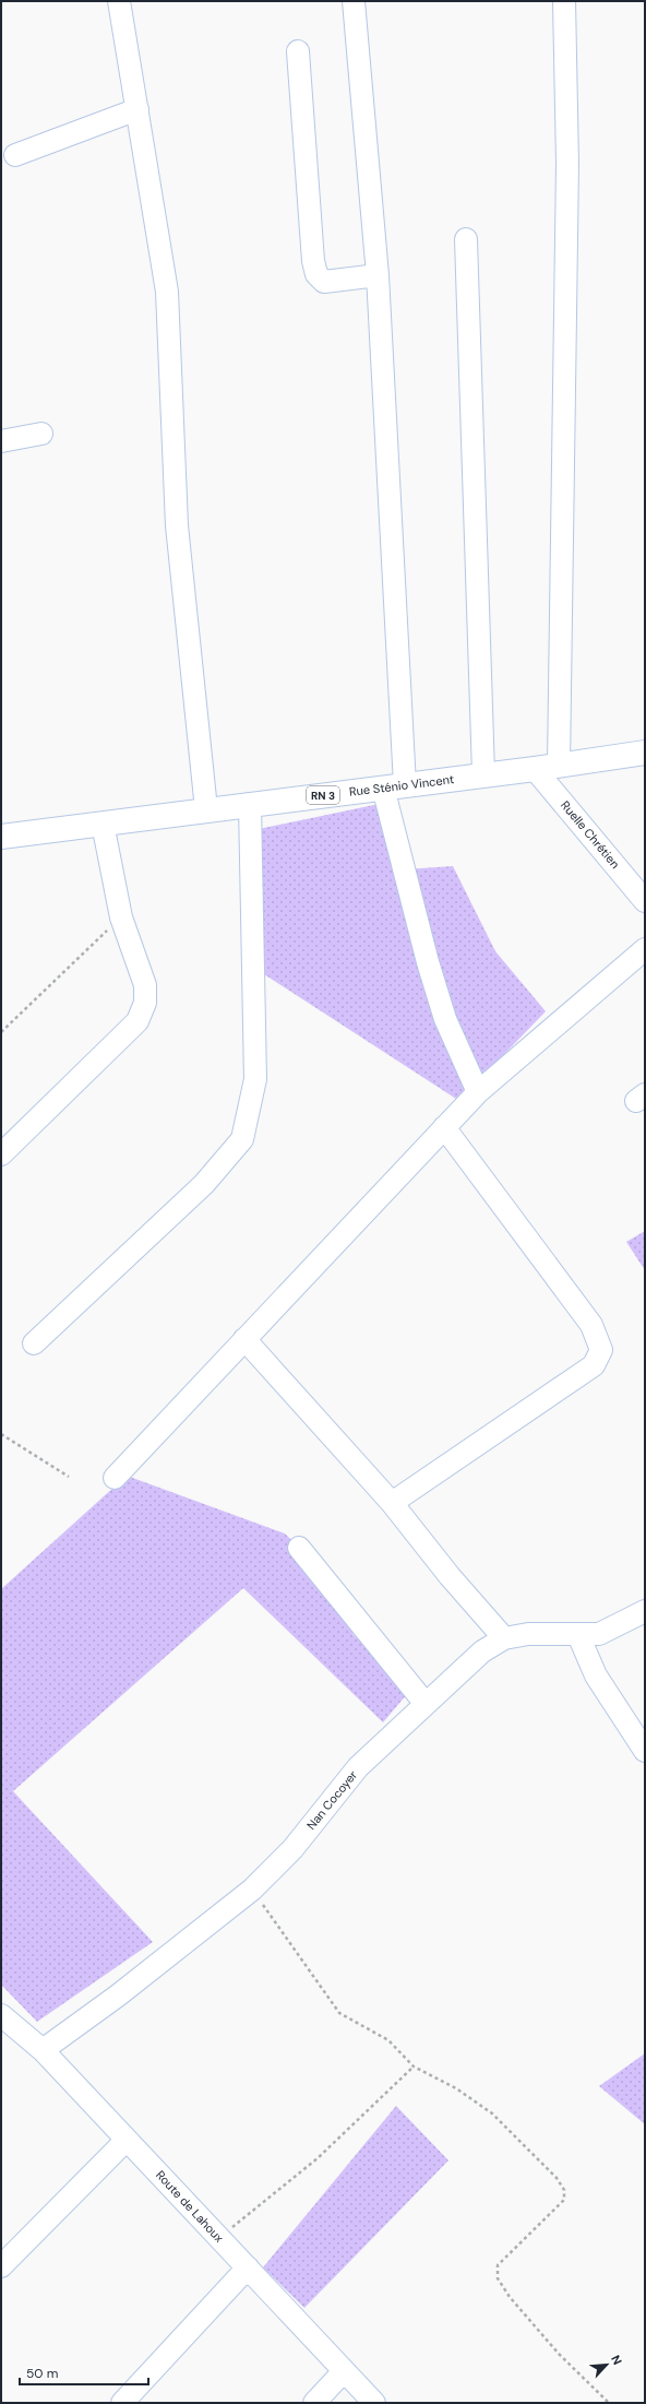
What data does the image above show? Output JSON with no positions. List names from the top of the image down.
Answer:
{
  "streets": {
    "main road": ["Rue Sténio Vincent", "RN 3"],
    "street": ["Ruelle Chrétien", "Nan Cocoyer", "Route de Lahoux"]
  },
  "crossings": [
    ["Rue Sténio Vincent", "Ruelle Chrétien"],
    ["Nan Cocoyer", "Route de Lahoux"]
  ],
  "scale_bar": "50 m",
  "north": "top right"
}
